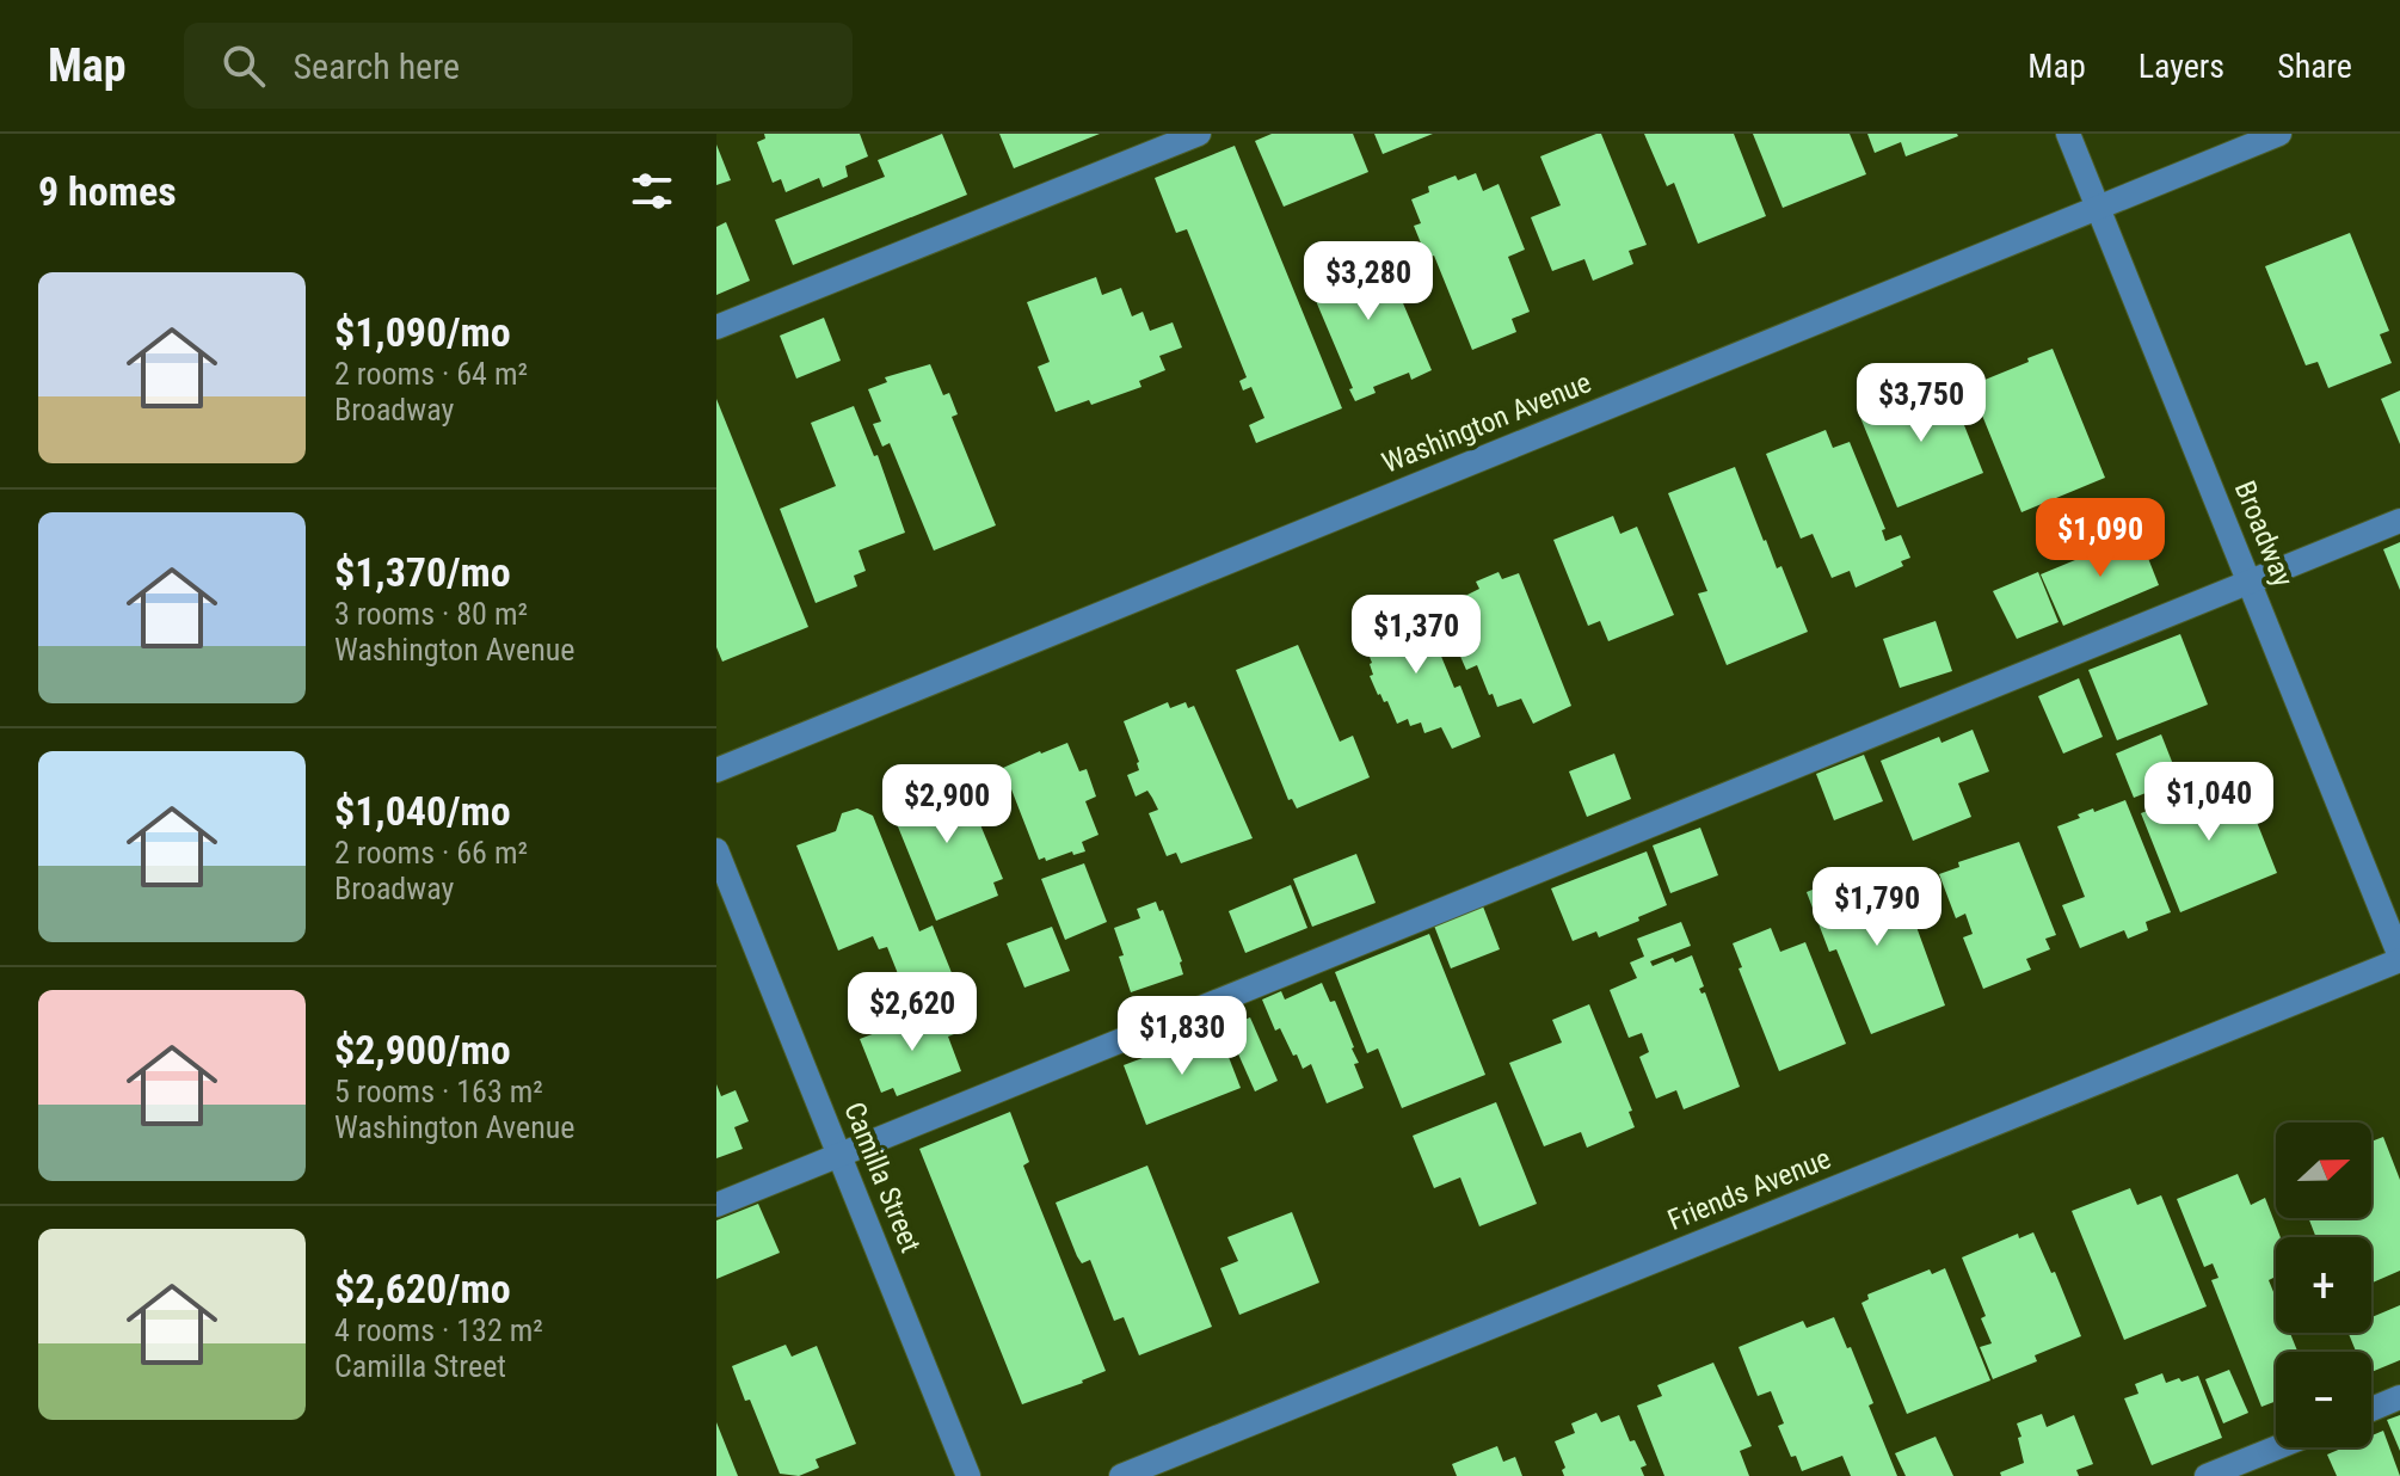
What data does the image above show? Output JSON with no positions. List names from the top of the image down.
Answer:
{
  "streets": {
    "street": [
      "Washington Avenue",
      "Broadway",
      "Camilla Street",
      "Friends Avenue"
    ]
  },
  "crossings": [
    ["Washington Avenue", "Broadway"],
    ["Broadway", "Friends Avenue"]
  ],
  "north": "right",
  "page": {
    "header": "Map",
    "search": "Search here",
    "nav": ["Map", "Layers", "Share"],
    "heading": "9 homes",
    "price": [
      "$3,280",
      "$3,750",
      "$1,090",
      "$1,370",
      "$1,040",
      "$2,900",
      "$1,790",
      "$2,620",
      "$1,830"
    ],
    "list": [
      {
        "name": "$1,090/mo",
        "note": "2 rooms · 64 m² · Broadway"
      },
      {
        "name": "$1,370/mo",
        "note": "3 rooms · 80 m² · Washington Avenue"
      },
      {
        "name": "$1,040/mo",
        "note": "2 rooms · 66 m² · Broadway"
      },
      {
        "name": "$2,900/mo",
        "note": "5 rooms · 163 m² · Washington Avenue"
      },
      {
        "name": "$2,620/mo",
        "note": "4 rooms · 132 m² · Camilla Street"
      }
    ],
    "map_buttons": ["+", "−"]
  }
}
